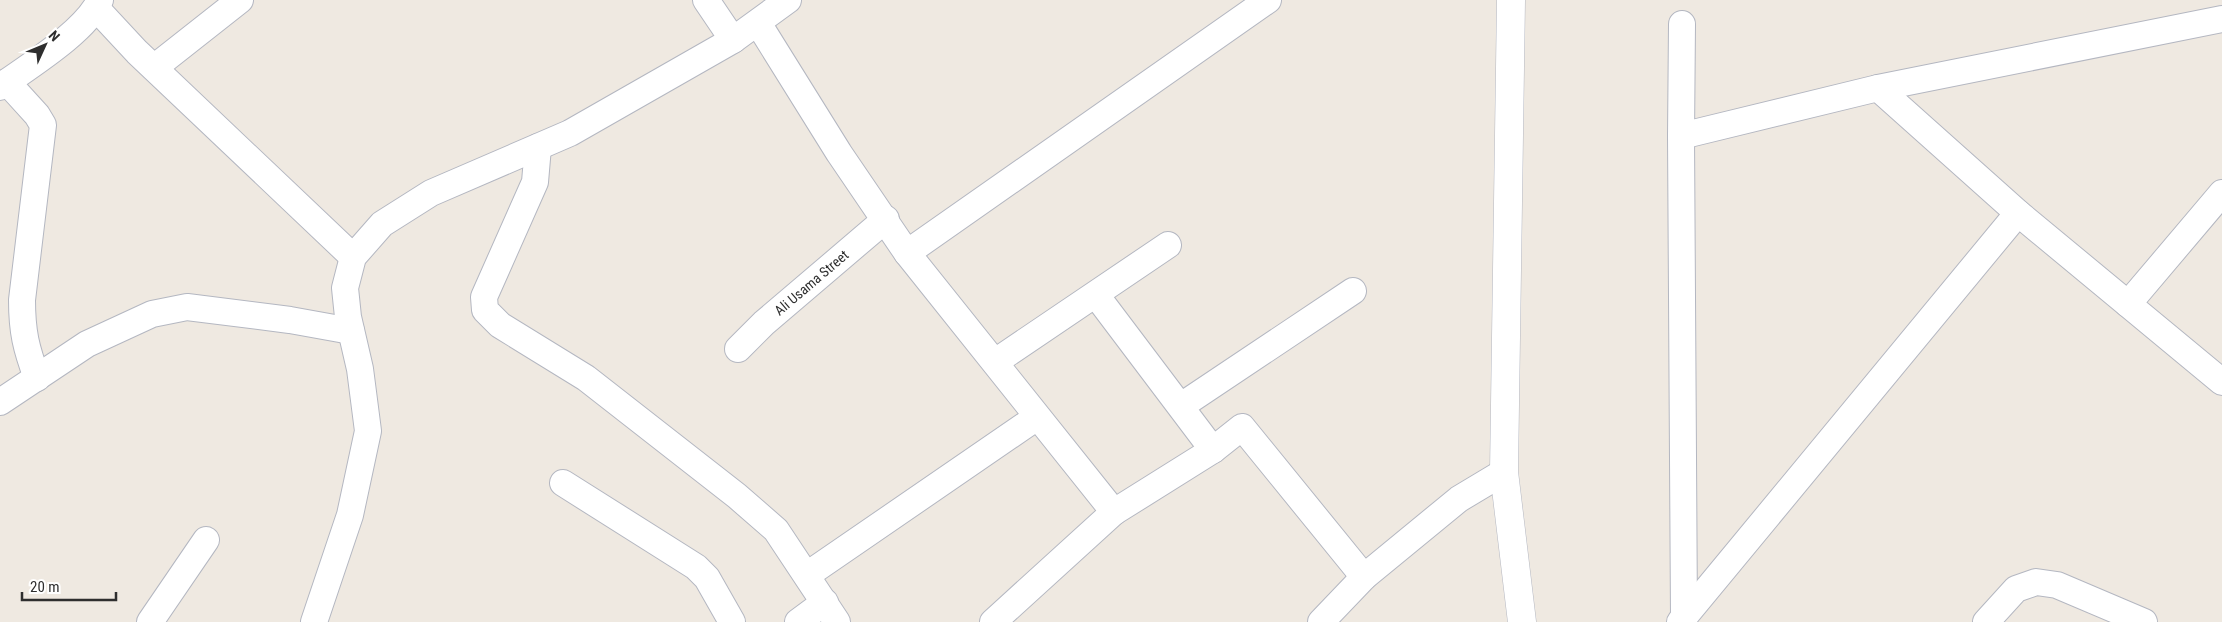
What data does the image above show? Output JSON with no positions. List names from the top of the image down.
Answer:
{
  "streets": {
    "street": ["Ali Usama Street"]
  },
  "scale_bar": "20 m",
  "north": "top right"
}
